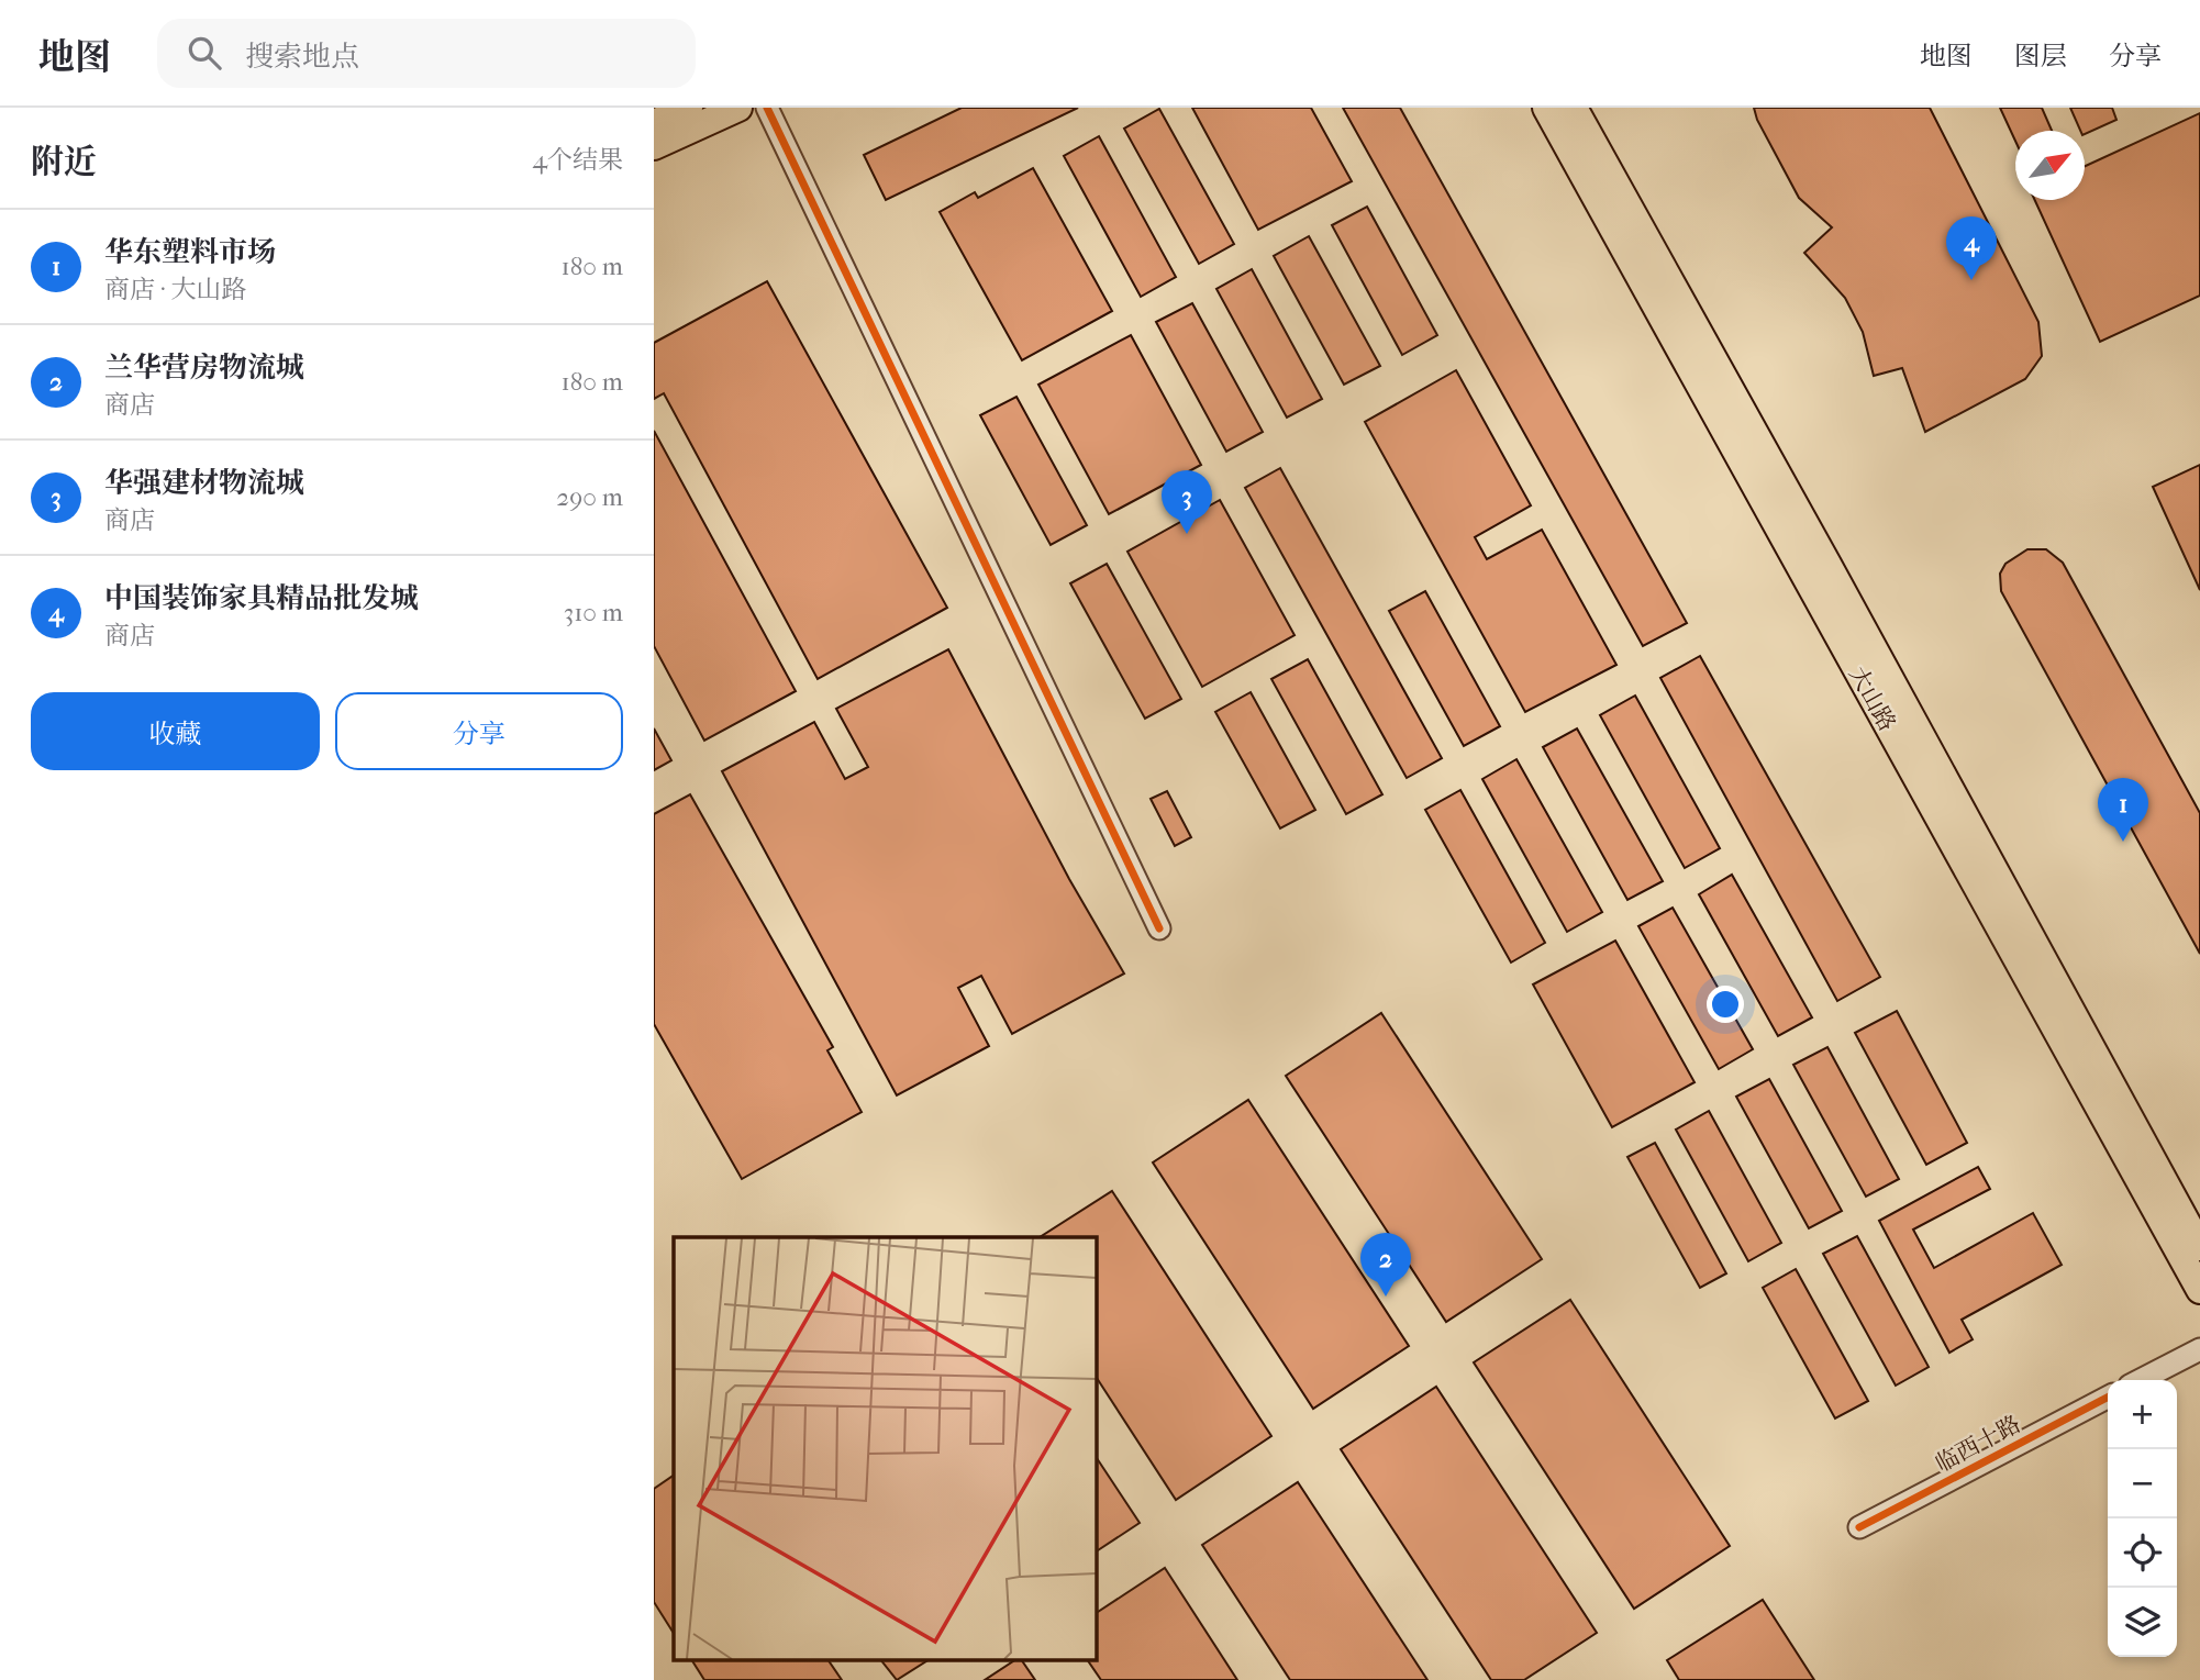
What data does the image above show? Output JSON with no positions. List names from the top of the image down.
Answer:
{
  "streets": {
    "main road": ["大山路"],
    "street": ["临西十路"]
  },
  "north": "top right",
  "page": {
    "header": "地图",
    "search": "搜索地点",
    "nav": ["地图", "图层", "分享"],
    "heading": ["附近", "4个结果"],
    "list": [
      {
        "mark": "1",
        "name": "华东塑料市场",
        "note": "商店 · 大山路",
        "value": "180 m"
      },
      {
        "mark": "2",
        "name": "兰华营房物流城",
        "note": "商店",
        "value": "180 m"
      },
      {
        "mark": "3",
        "name": "华强建材物流城",
        "note": "商店",
        "value": "290 m"
      },
      {
        "mark": "4",
        "name": "中国装饰家具精品批发城",
        "note": "商店",
        "value": "310 m"
      }
    ],
    "pins": [
      "4",
      "3",
      "1",
      "2"
    ],
    "buttons": ["收藏", "分享"],
    "map_buttons": ["+", "−"]
  }
}
